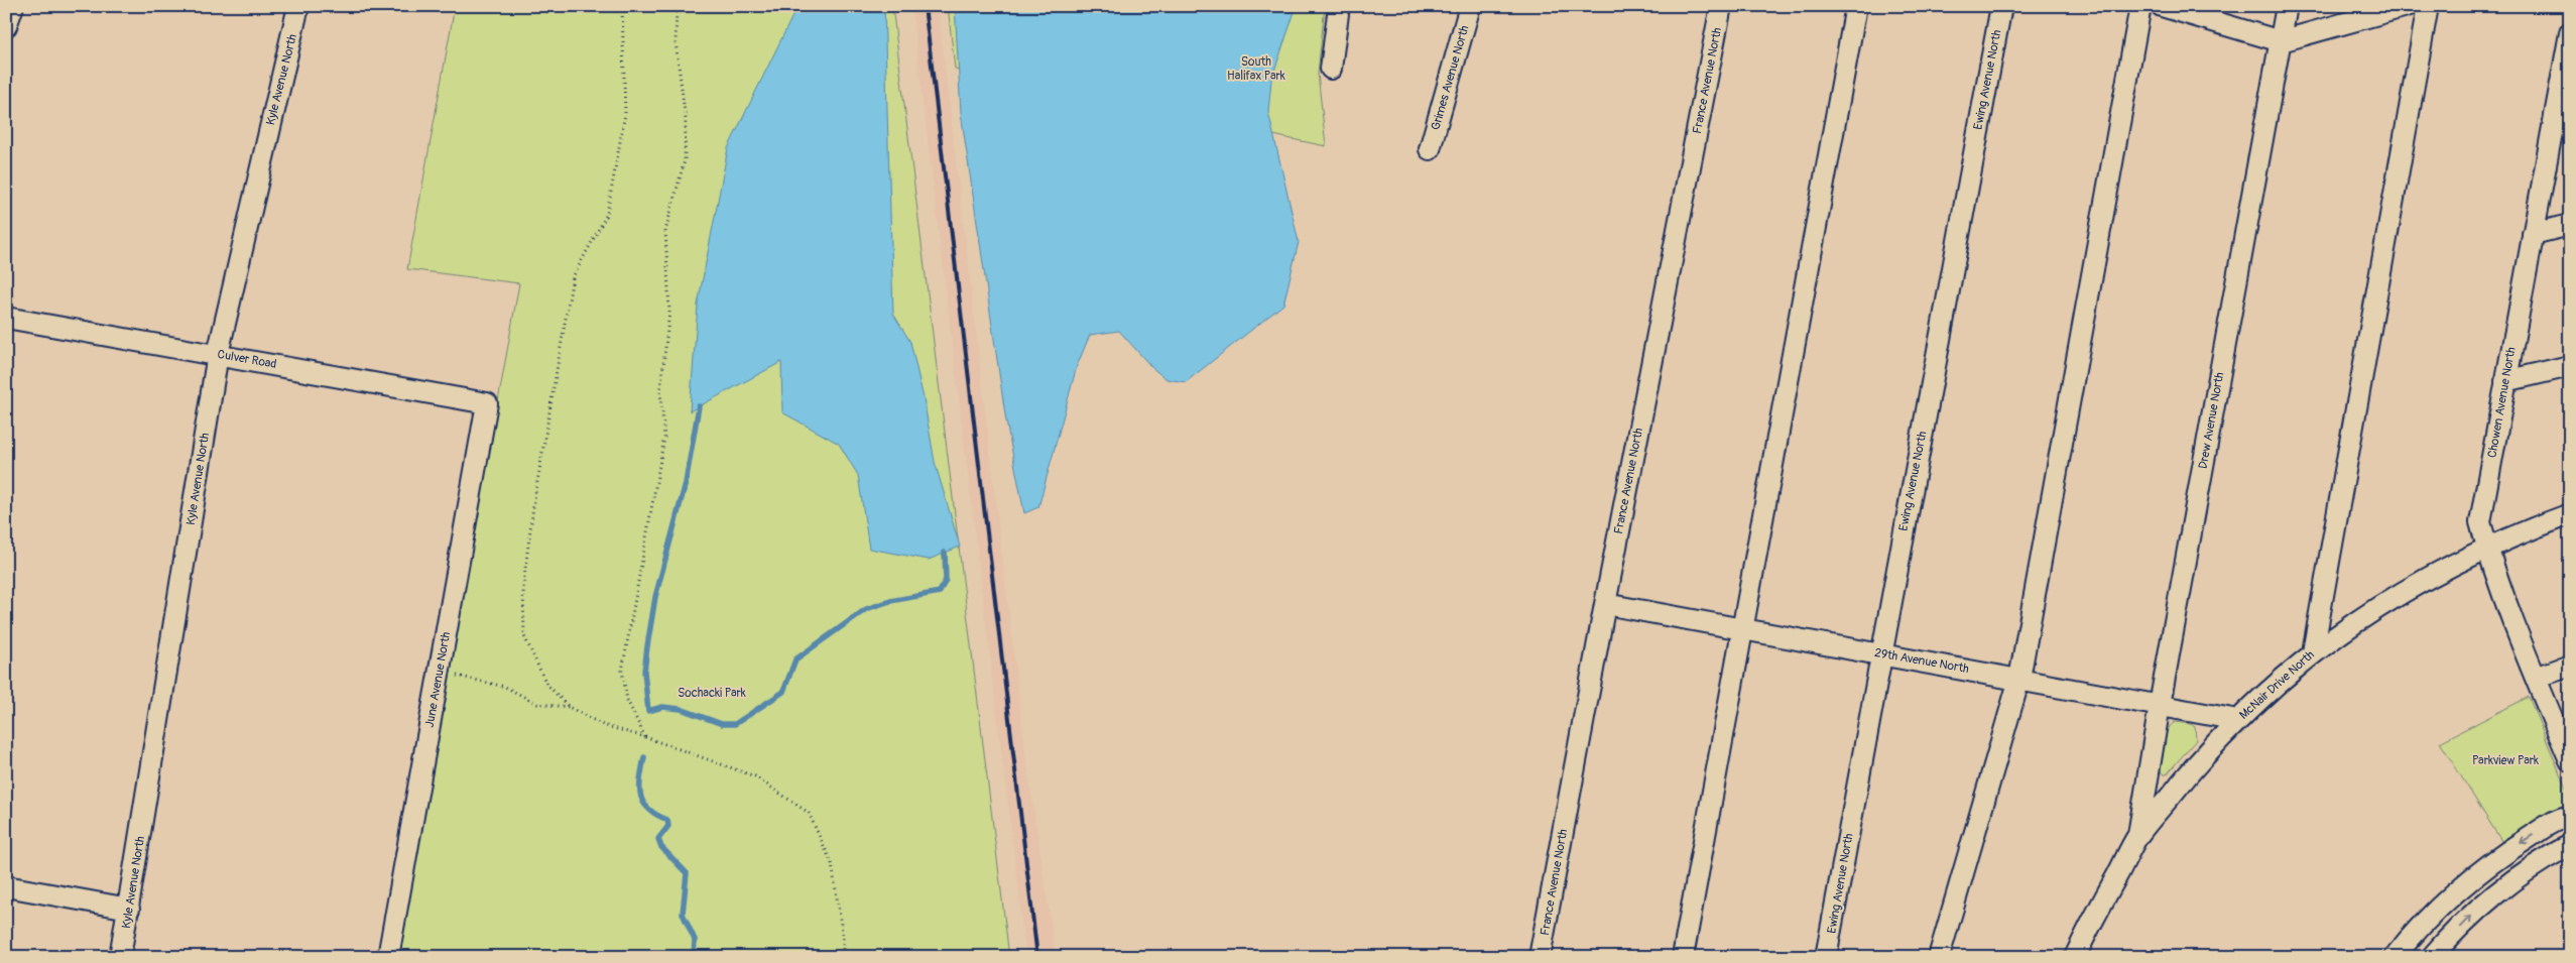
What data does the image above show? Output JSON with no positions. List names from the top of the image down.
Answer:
{
  "streets": {
    "street": [
      "Grimes Avenue North",
      "Kyle Avenue North",
      "Ewing Avenue North",
      "France Avenue North",
      "Culver Road",
      "Chowen Avenue North",
      "Drew Avenue North",
      "29th Avenue North",
      "June Avenue North",
      "McNair Drive North"
    ]
  },
  "crossings": [
    ["Kyle Avenue North", "Culver Road"],
    ["Ewing Avenue North", "29th Avenue North"],
    ["France Avenue North", "29th Avenue North"],
    ["Culver Road", "June Avenue North"],
    ["Chowen Avenue North", "McNair Drive North"],
    ["Drew Avenue North", "29th Avenue North"],
    ["Drew Avenue North", "McNair Drive North"],
    ["29th Avenue North", "McNair Drive North"]
  ],
  "parks": ["South Halifax Park", "Sochacki Park", "Parkview Park"]
}
